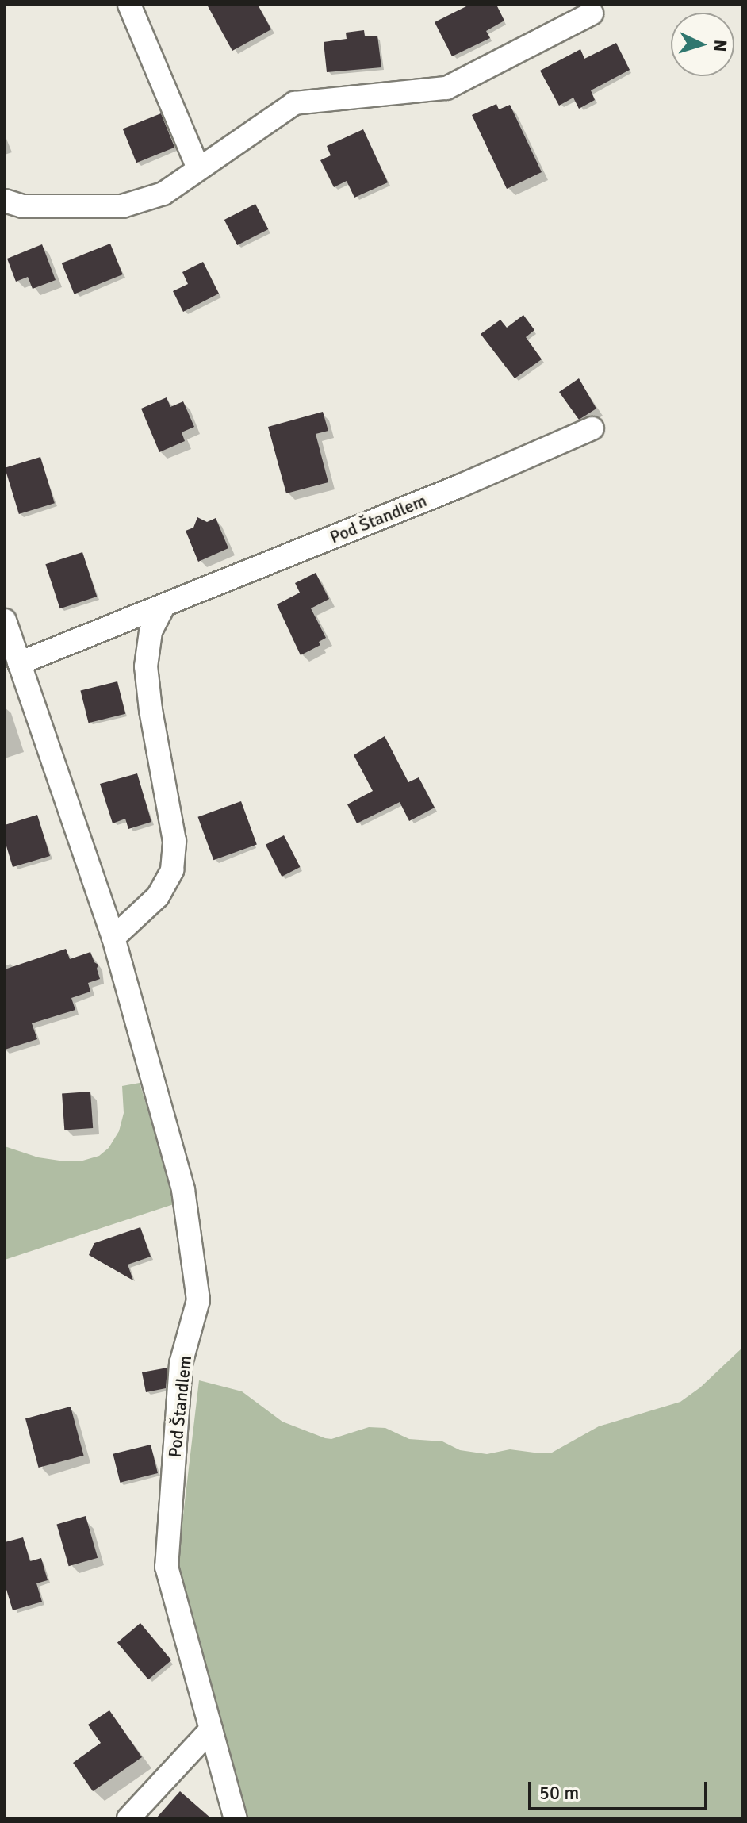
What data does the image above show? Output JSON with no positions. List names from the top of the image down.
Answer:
{
  "streets": {
    "street": ["Pod Štandlem"]
  },
  "scale_bar": "50 m",
  "north": "right"
}
